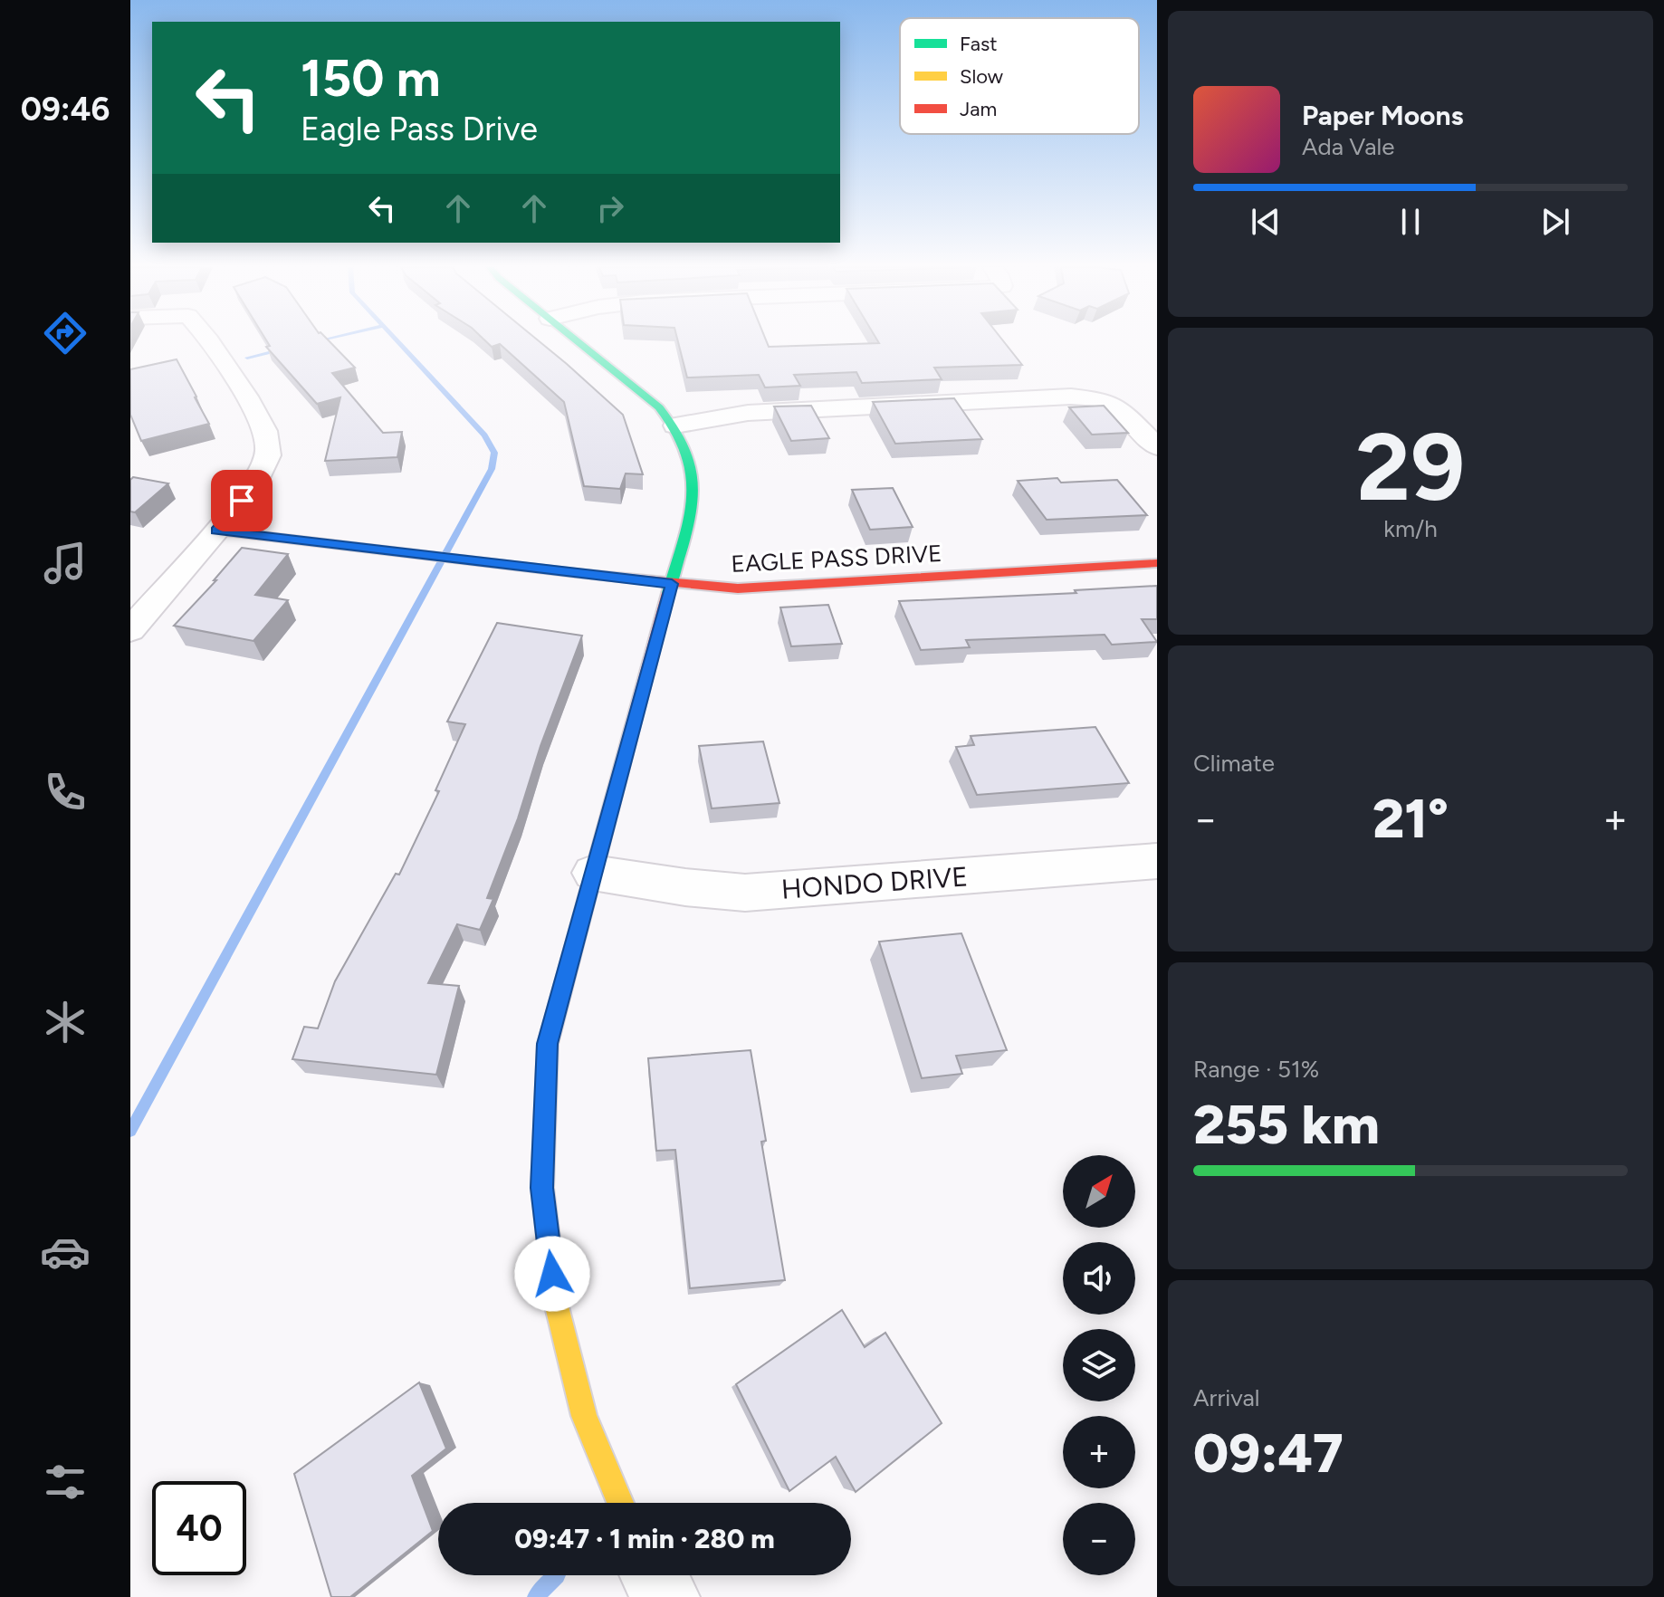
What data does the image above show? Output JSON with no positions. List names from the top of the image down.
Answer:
{
  "streets": {
    "street": ["EAGLE PASS DRIVE", "HONDO DRIVE"]
  },
  "legend": ["Fast", "Slow", "Jam"],
  "north": "top right",
  "page": {
    "tabs": "09:46",
    "turn": ["150 m", "Eagle Pass Drive"],
    "song": ["Paper Moons", "Ada Vale"],
    "tile": [
      ["29", "km/h"],
      "Climate",
      ["Range · 51%", "255 km"],
      ["Arrival", "09:47"]
    ],
    "heat": ["−", "21°", "+"],
    "map_buttons": ["+", "−"],
    "limit": "40",
    "trip": "09:47 · 1 min · 280 m"
  }
}
